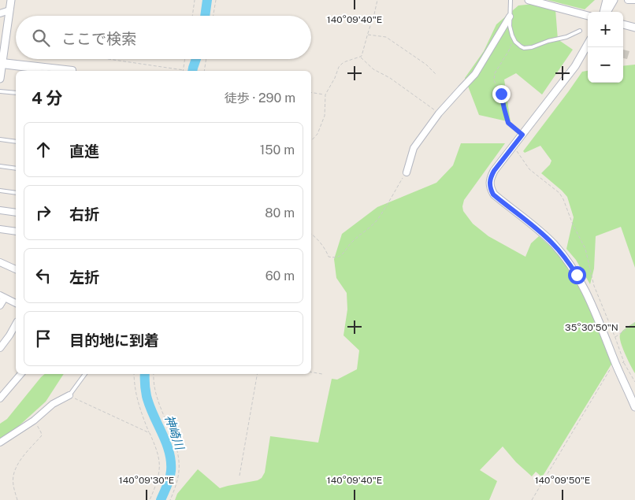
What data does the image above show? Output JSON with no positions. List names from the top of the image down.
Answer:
{
  "water": ["神崎川"],
  "page": {
    "map_buttons": ["+", "−"],
    "search": "ここで検索",
    "heading": ["4 分", "徒歩 · 290 m"],
    "list": [
      ["直進", "150 m"],
      ["右折", "80 m"],
      ["左折", "60 m"],
      "目的地に到着"
    ]
  },
  "coordinates": [
    "140°09'40\"E",
    "35°30'50\"N",
    "140°09'30\"E",
    "140°09'50\"E"
  ]
}
